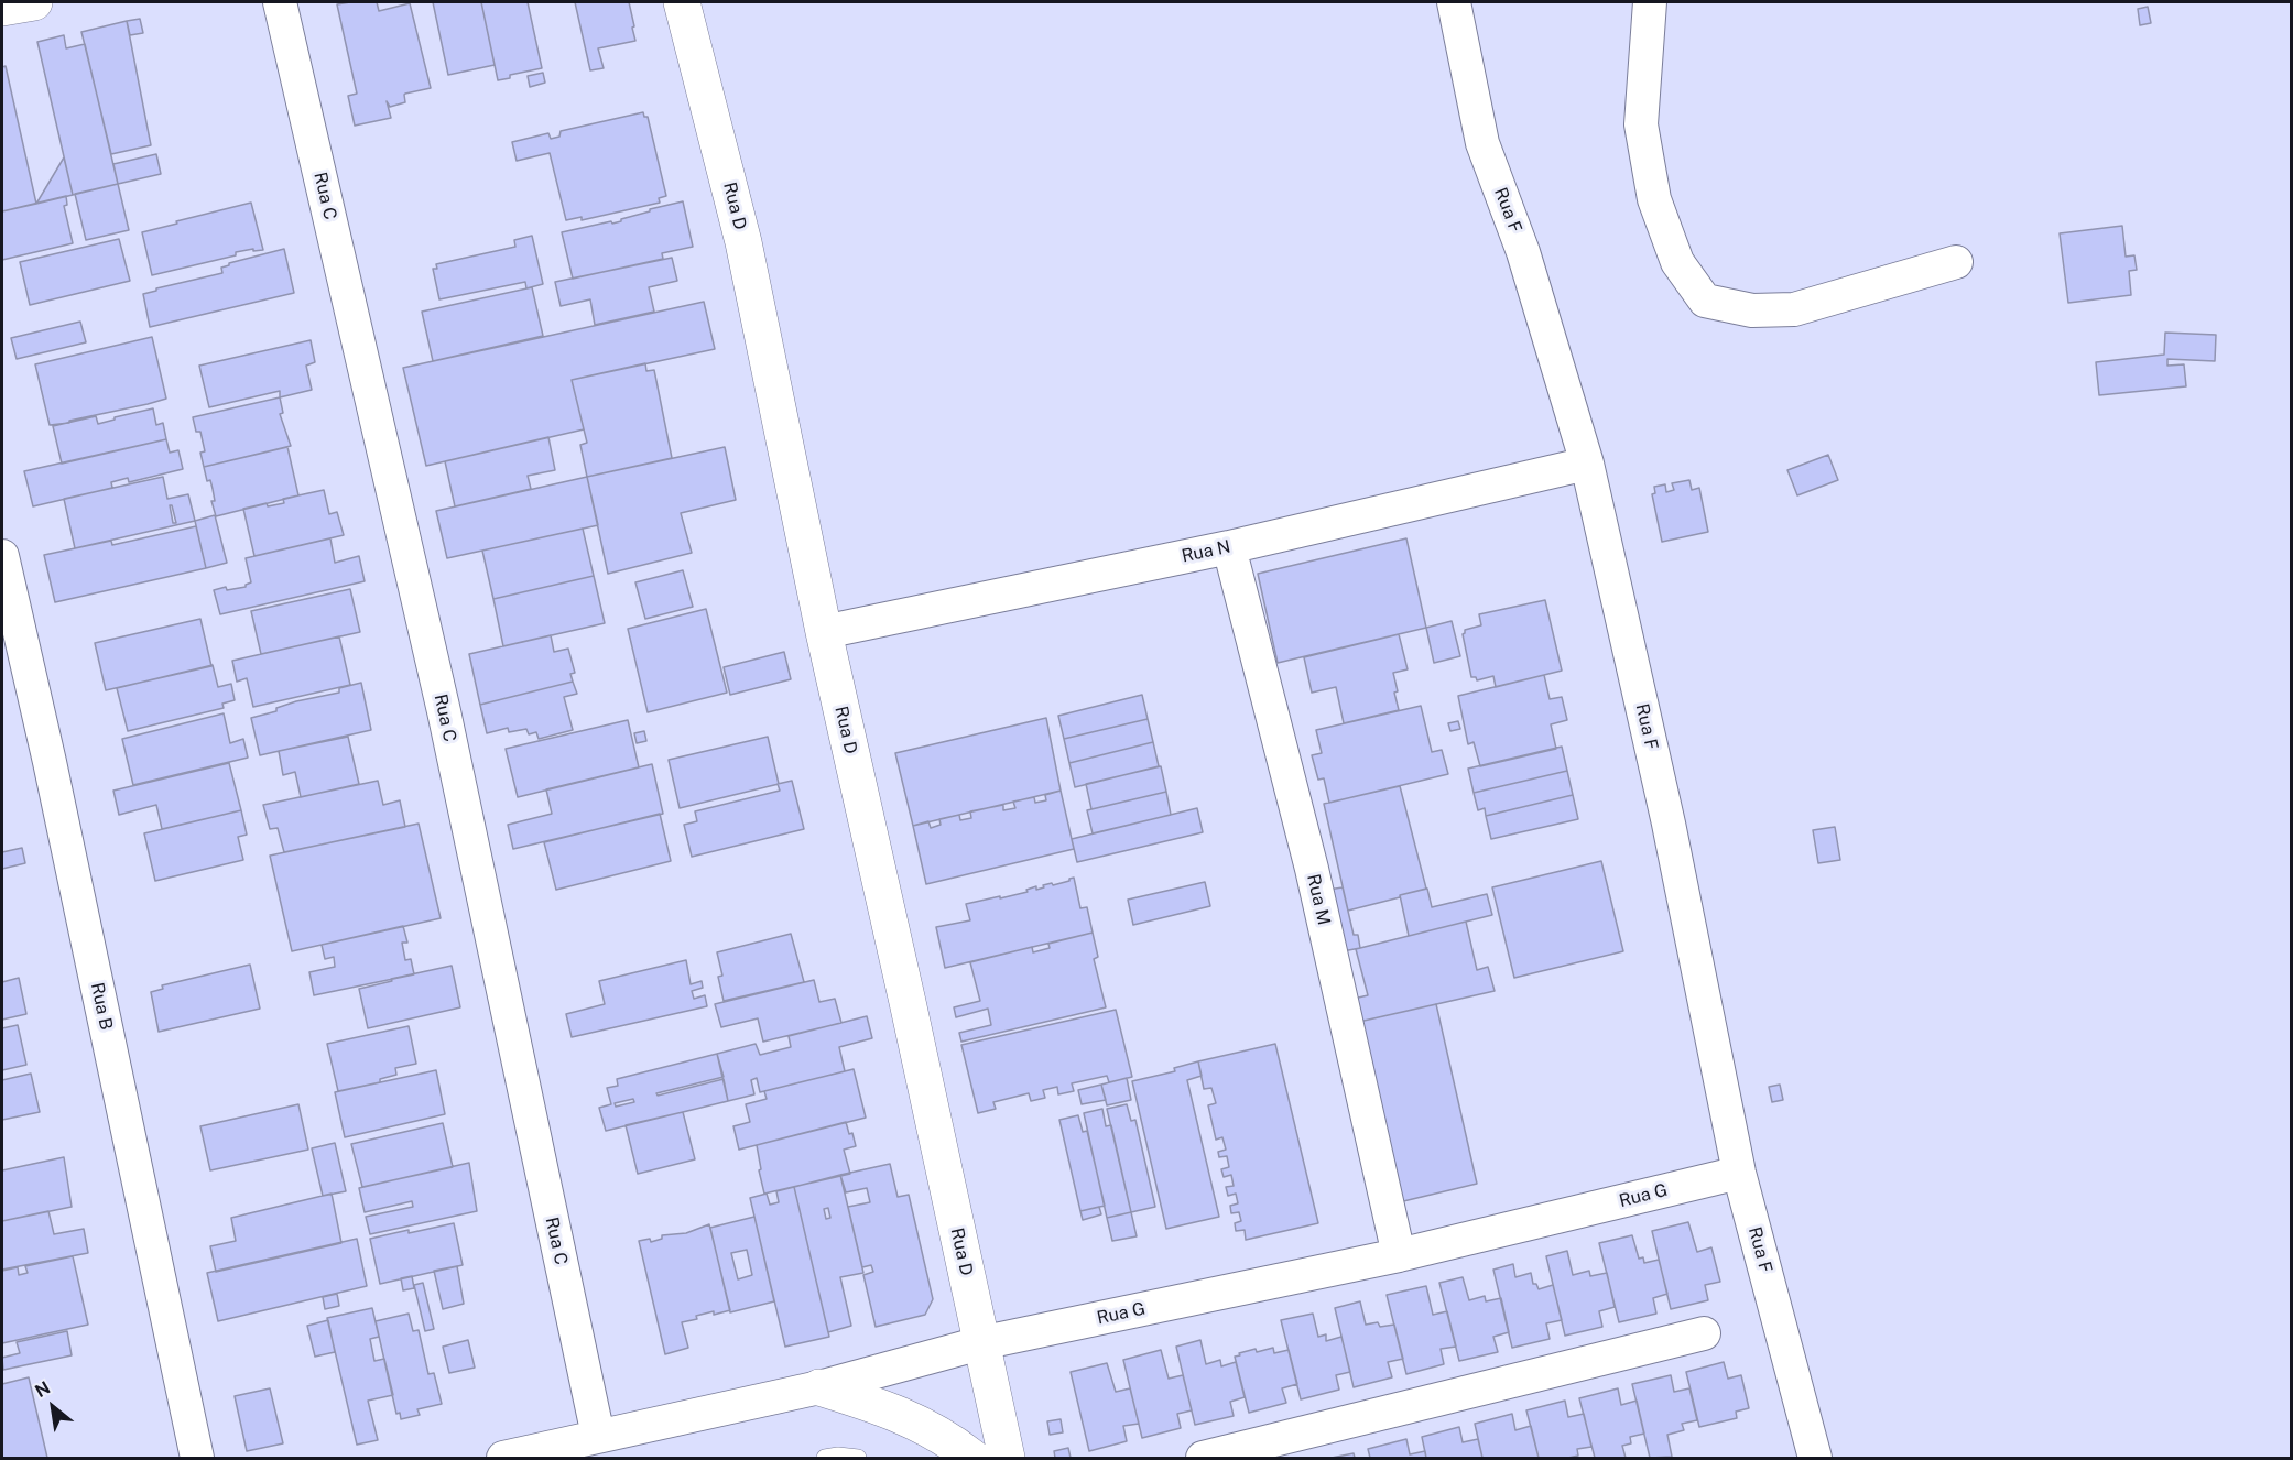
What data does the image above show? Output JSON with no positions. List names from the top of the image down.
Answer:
{
  "streets": {
    "street": [
      "Rua C",
      "Rua D",
      "Rua F",
      "Rua N",
      "Rua M",
      "Rua B",
      "Rua G"
    ]
  },
  "crossings": [
    ["Rua C", "Rua G"],
    ["Rua D", "Rua N"],
    ["Rua D", "Rua G"],
    ["Rua F", "Rua N"],
    ["Rua F", "Rua G"],
    ["Rua N", "Rua M"],
    ["Rua M", "Rua G"]
  ],
  "north": "top left"
}
